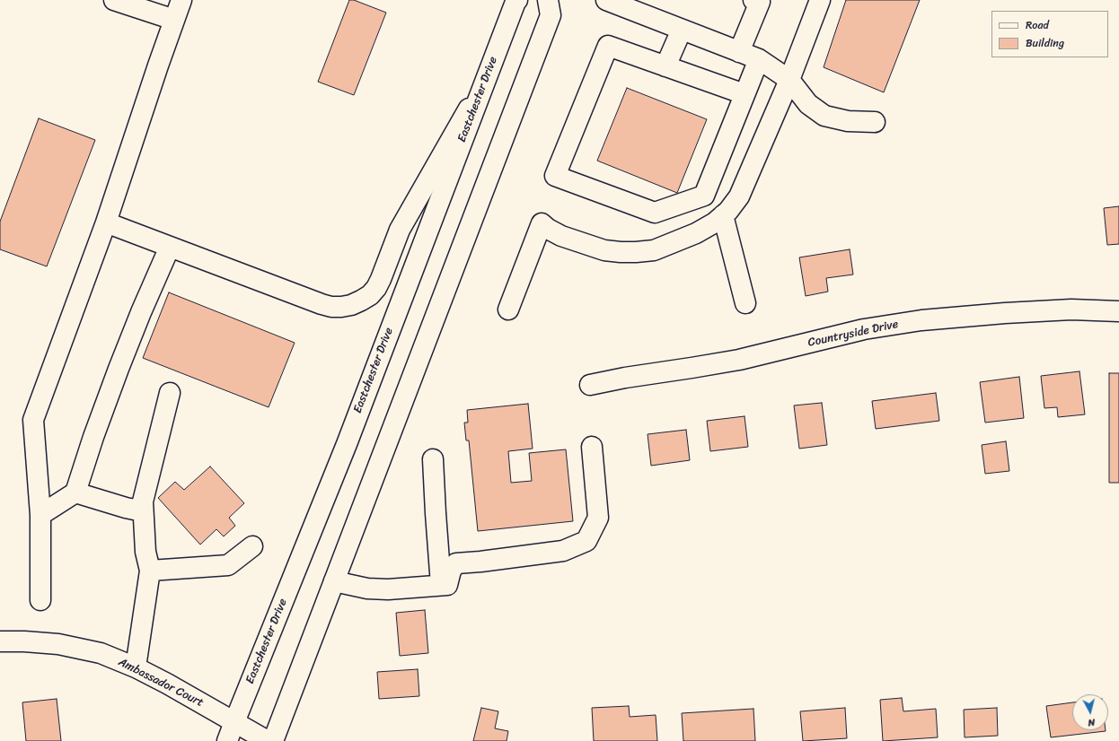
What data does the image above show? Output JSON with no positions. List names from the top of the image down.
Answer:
{
  "streets": {
    "main road": ["Eastchester Drive", "Countryside Drive", "Ambassador Court"]
  },
  "crossings": [
    ["Eastchester Drive", "Ambassador Court"]
  ],
  "legend": ["Road", "Building"],
  "north": "bottom"
}
